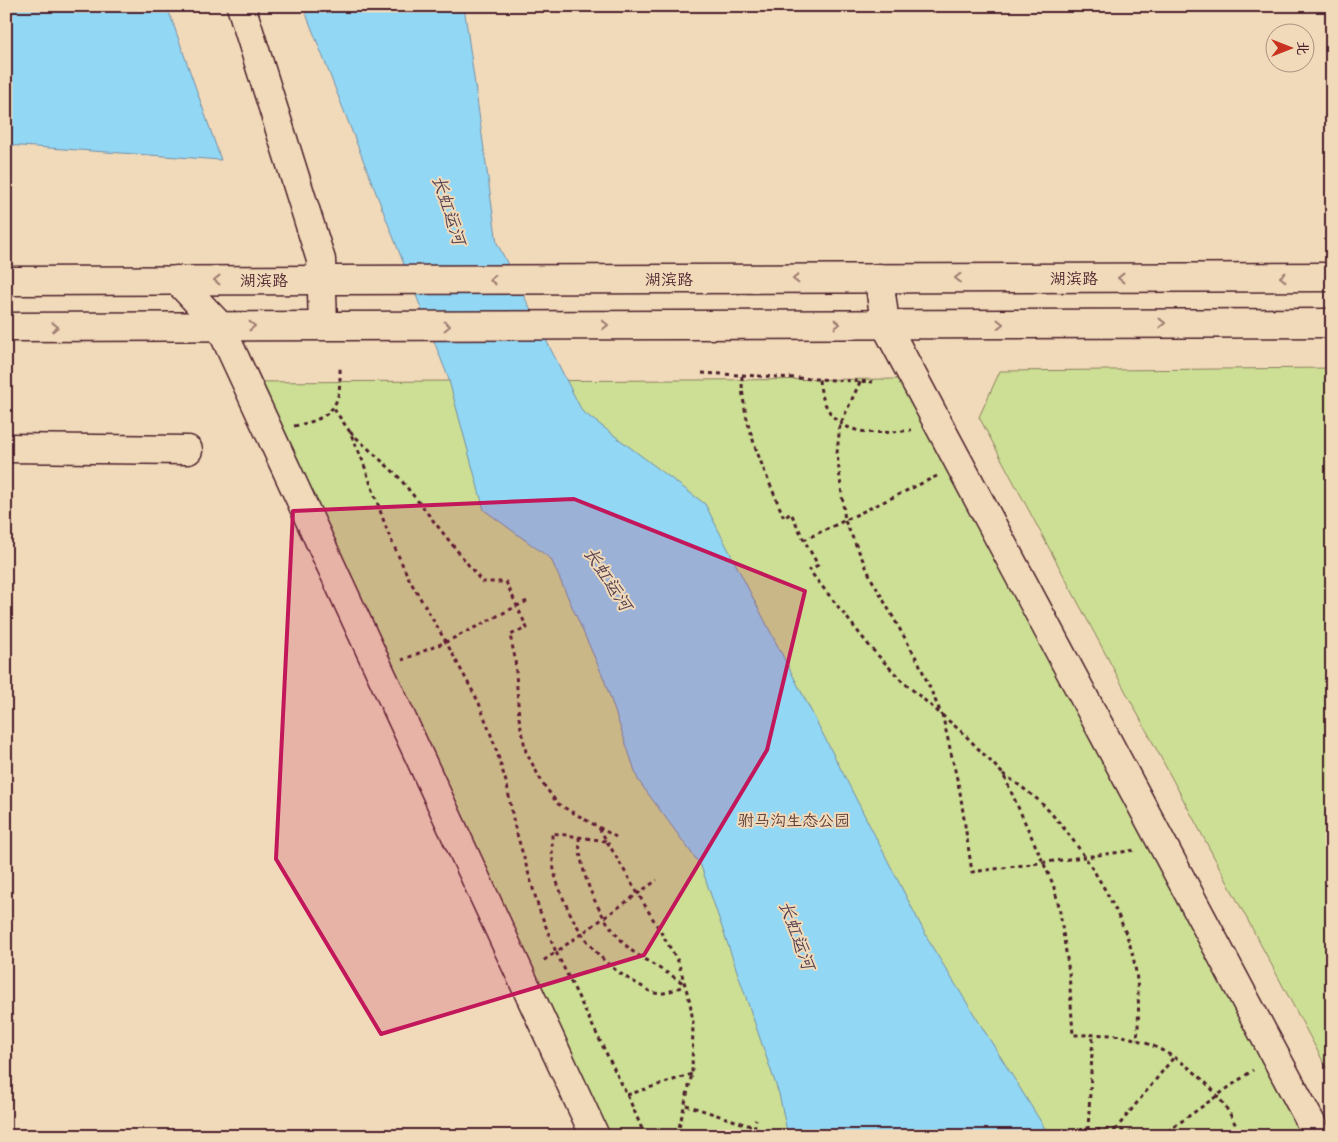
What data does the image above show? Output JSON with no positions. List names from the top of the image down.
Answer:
{
  "streets": {
    "main road": ["湖滨路"]
  },
  "water": ["长虹运河"],
  "parks": ["驸马沟生态公园"],
  "north": "right"
}
